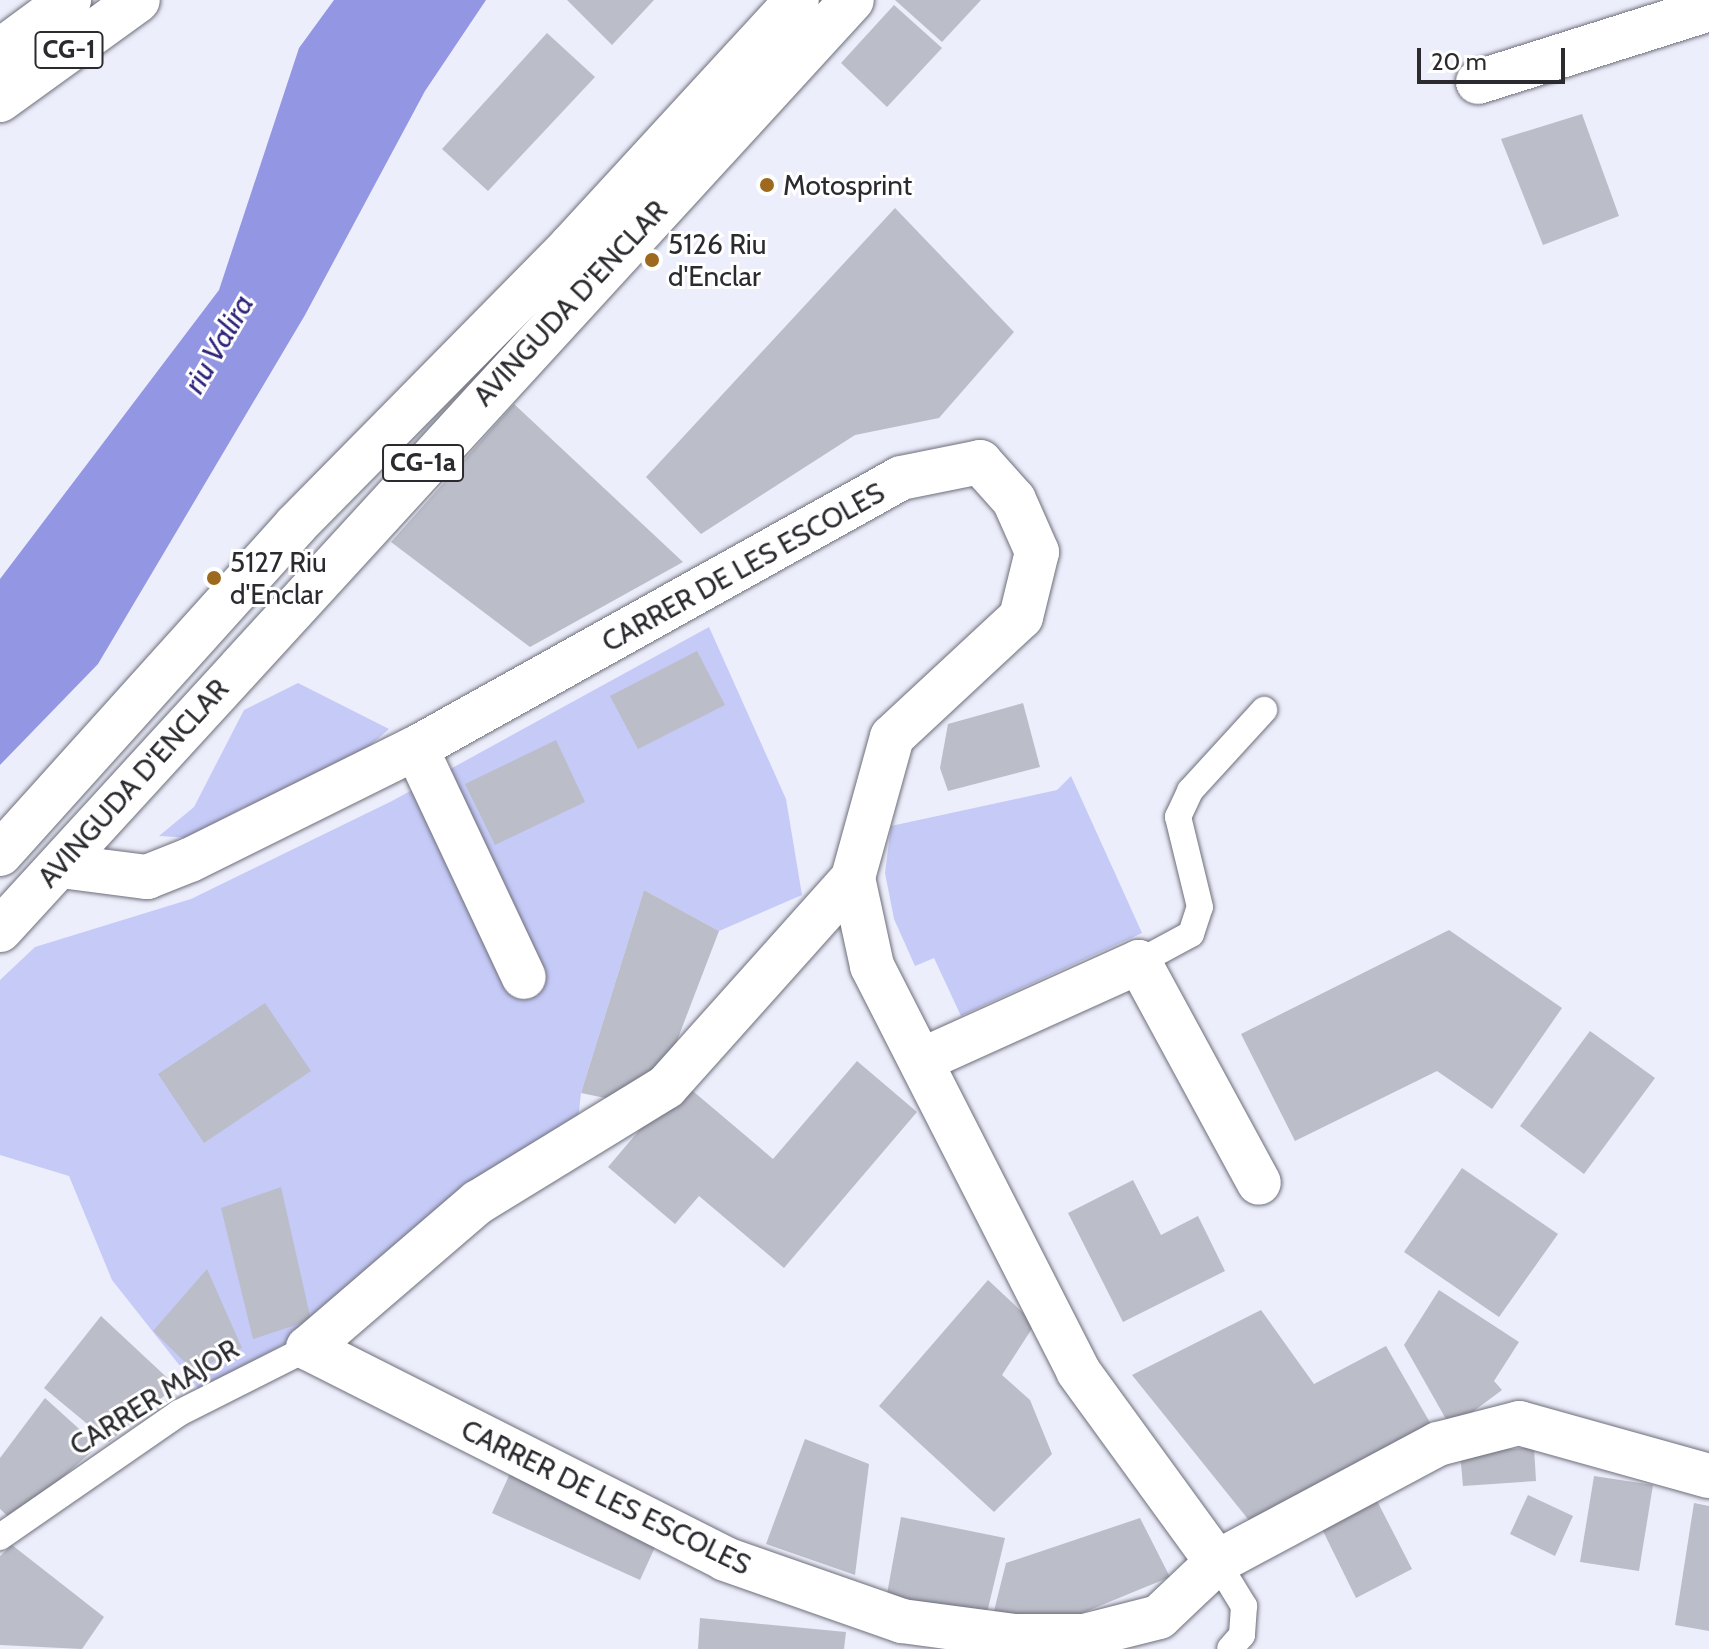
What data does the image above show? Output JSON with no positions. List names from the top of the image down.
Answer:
{
  "streets": {
    "main road": [
      "CG-1",
      "AVINGUDA D'ENCLAR",
      "CG-1a",
      "CARRER DE LES ESCOLES"
    ],
    "lane": ["CARRER MAJOR"]
  },
  "crossings": [
    ["AVINGUDA D'ENCLAR", "CARRER DE LES ESCOLES"],
    ["CARRER DE LES ESCOLES", "CARRER MAJOR"]
  ],
  "water": ["riu Valira"],
  "places": ["Motosprint", "5126 Riu d'Enclar", "5127 Riu d'Enclar"],
  "scale_bar": "20 m"
}
